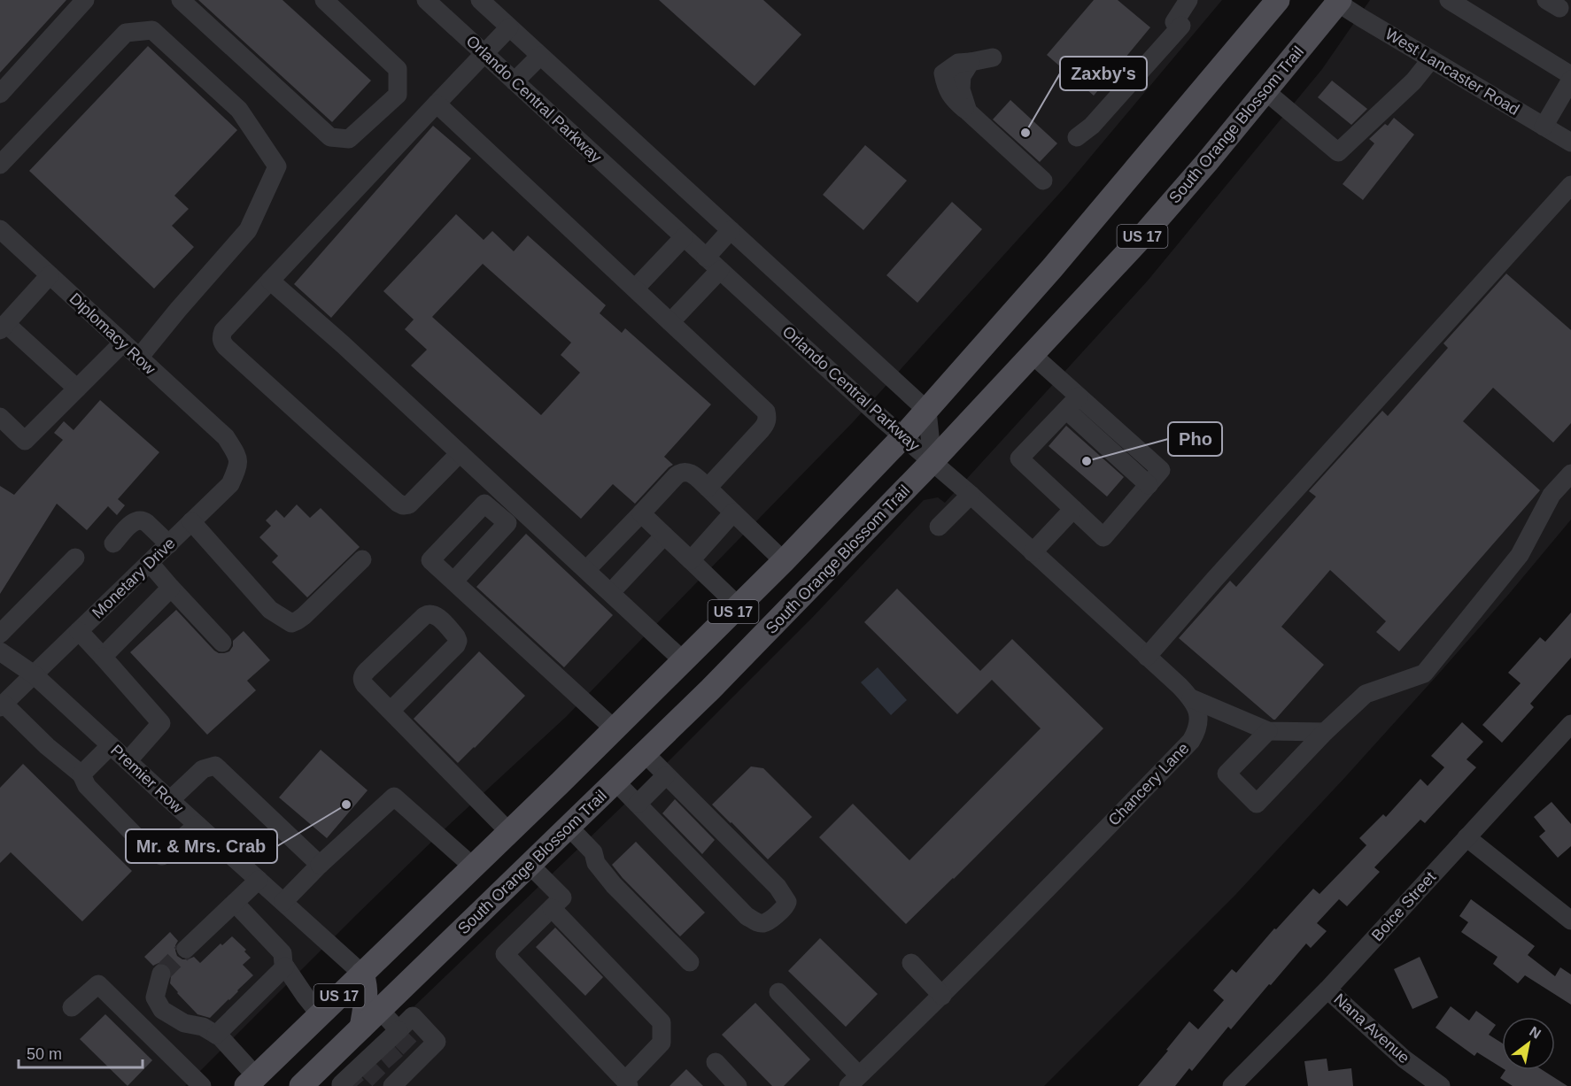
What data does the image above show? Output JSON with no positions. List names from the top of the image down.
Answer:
{
  "streets": {
    "main road": ["South Orange Blossom Trail", "US 17"],
    "street": [
      "West Lancaster Road",
      "Orlando Central Parkway",
      "Diplomacy Row",
      "Monetary Drive",
      "Premier Row",
      "Chancery Lane",
      "Boice Street",
      "Nana Avenue"
    ]
  },
  "crossings": [
    ["West Lancaster Road", "South Orange Blossom Trail"],
    ["Orlando Central Parkway", "South Orange Blossom Trail"],
    ["Orlando Central Parkway", "US 17"],
    ["US 17", "Premier Row"],
    ["Diplomacy Row", "Monetary Drive"],
    ["Monetary Drive", "Premier Row"],
    ["Boice Street", "Nana Avenue"]
  ],
  "places": ["Zaxby's", "Pho", "Mr. & Mrs. Crab"],
  "scale_bar": "50 m",
  "north": "top right"
}
